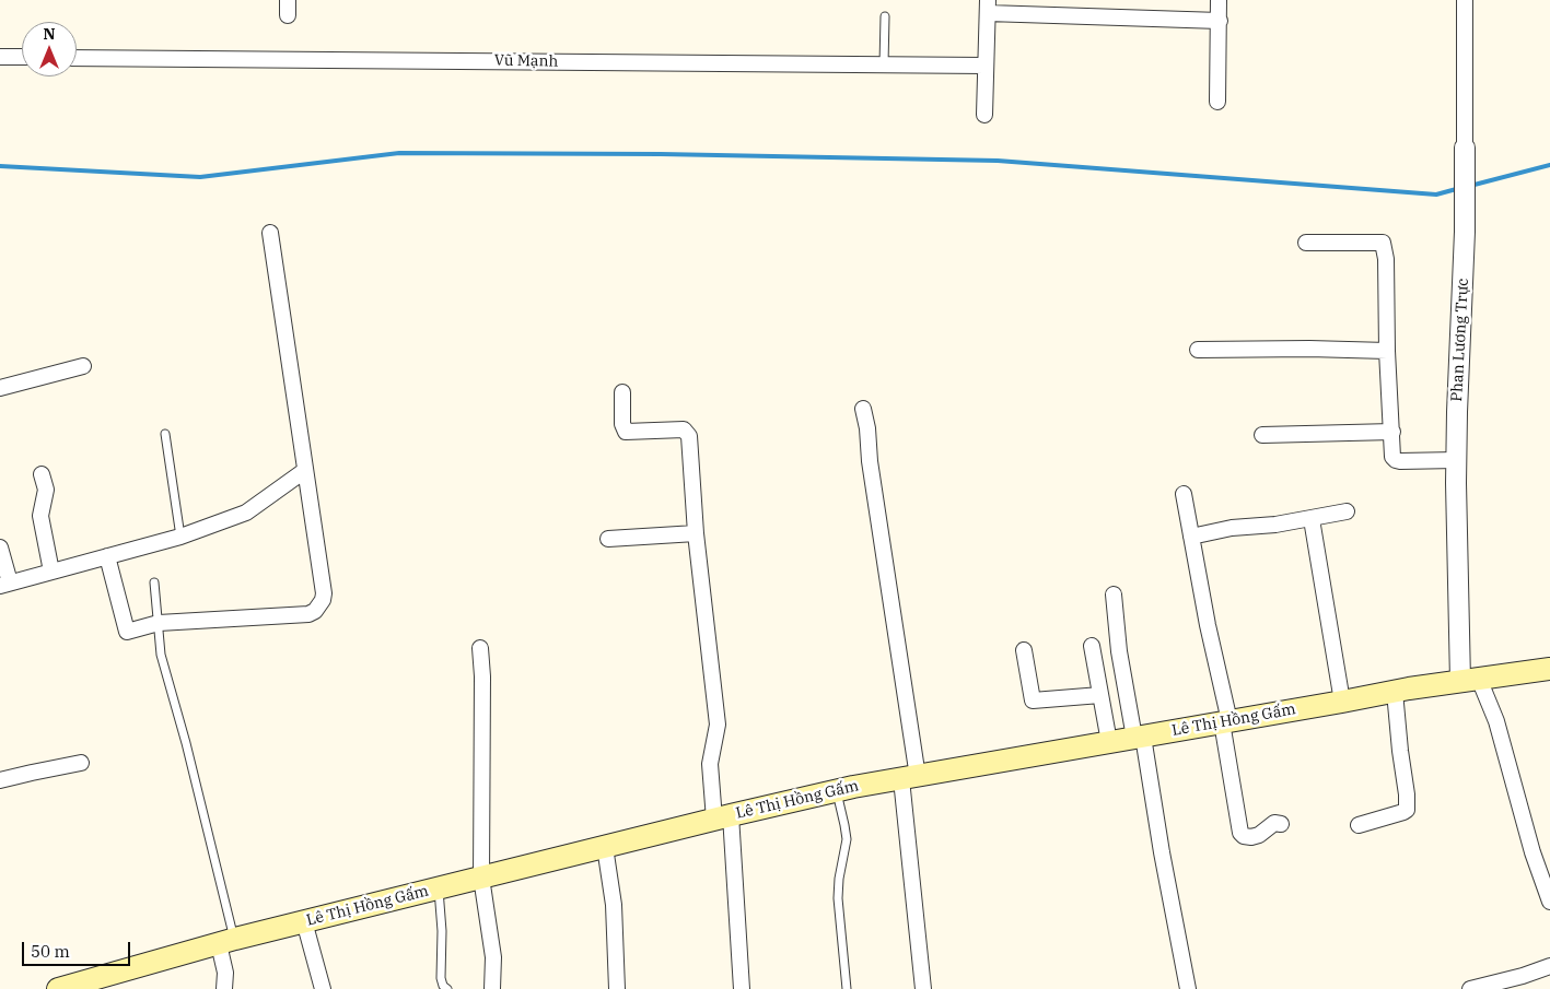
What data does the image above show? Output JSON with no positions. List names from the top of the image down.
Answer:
{
  "streets": {
    "main road": ["Lê Thị Hồng Gấm"],
    "street": ["Vũ Mạnh", "Phan Lương Trực"]
  },
  "crossings": [
    ["Phan Lương Trực", "Lê Thị Hồng Gấm"]
  ],
  "scale_bar": "50 m",
  "north": "top"
}
